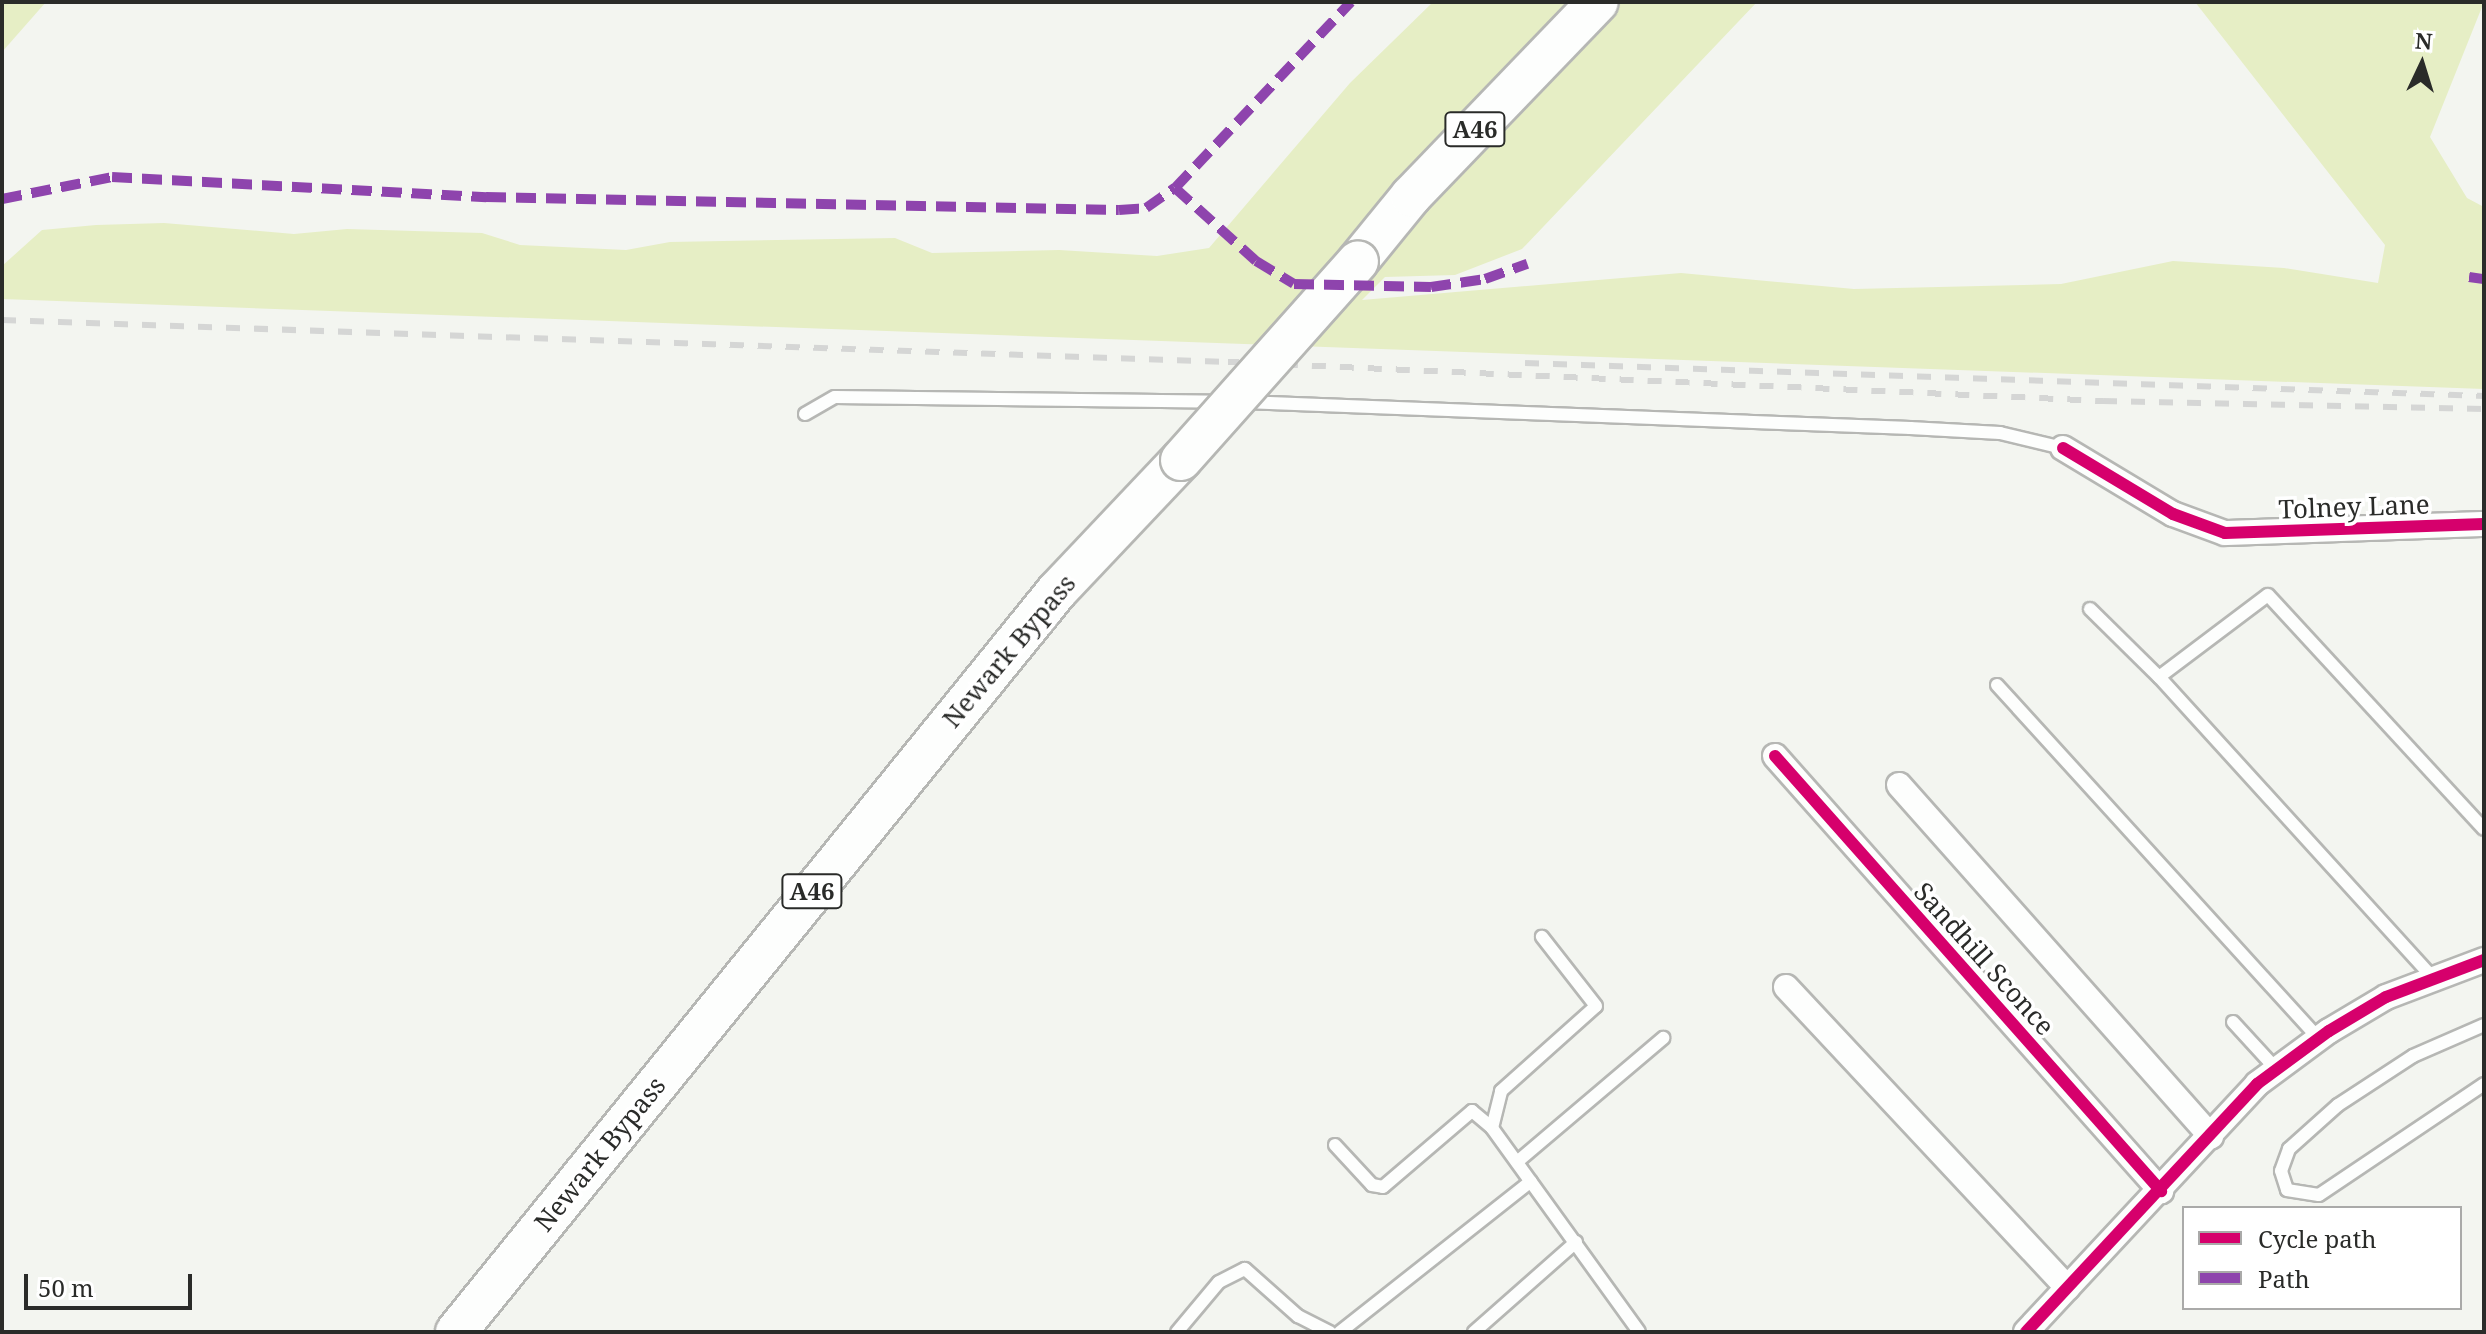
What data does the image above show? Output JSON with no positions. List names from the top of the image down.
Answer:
{
  "streets": {
    "highway": ["A46", "Newark Bypass"],
    "street": ["Tolney Lane", "Sandhill Sconce"]
  },
  "legend": ["Cycle path", "Path"],
  "scale_bar": "50 m",
  "north": "top"
}
